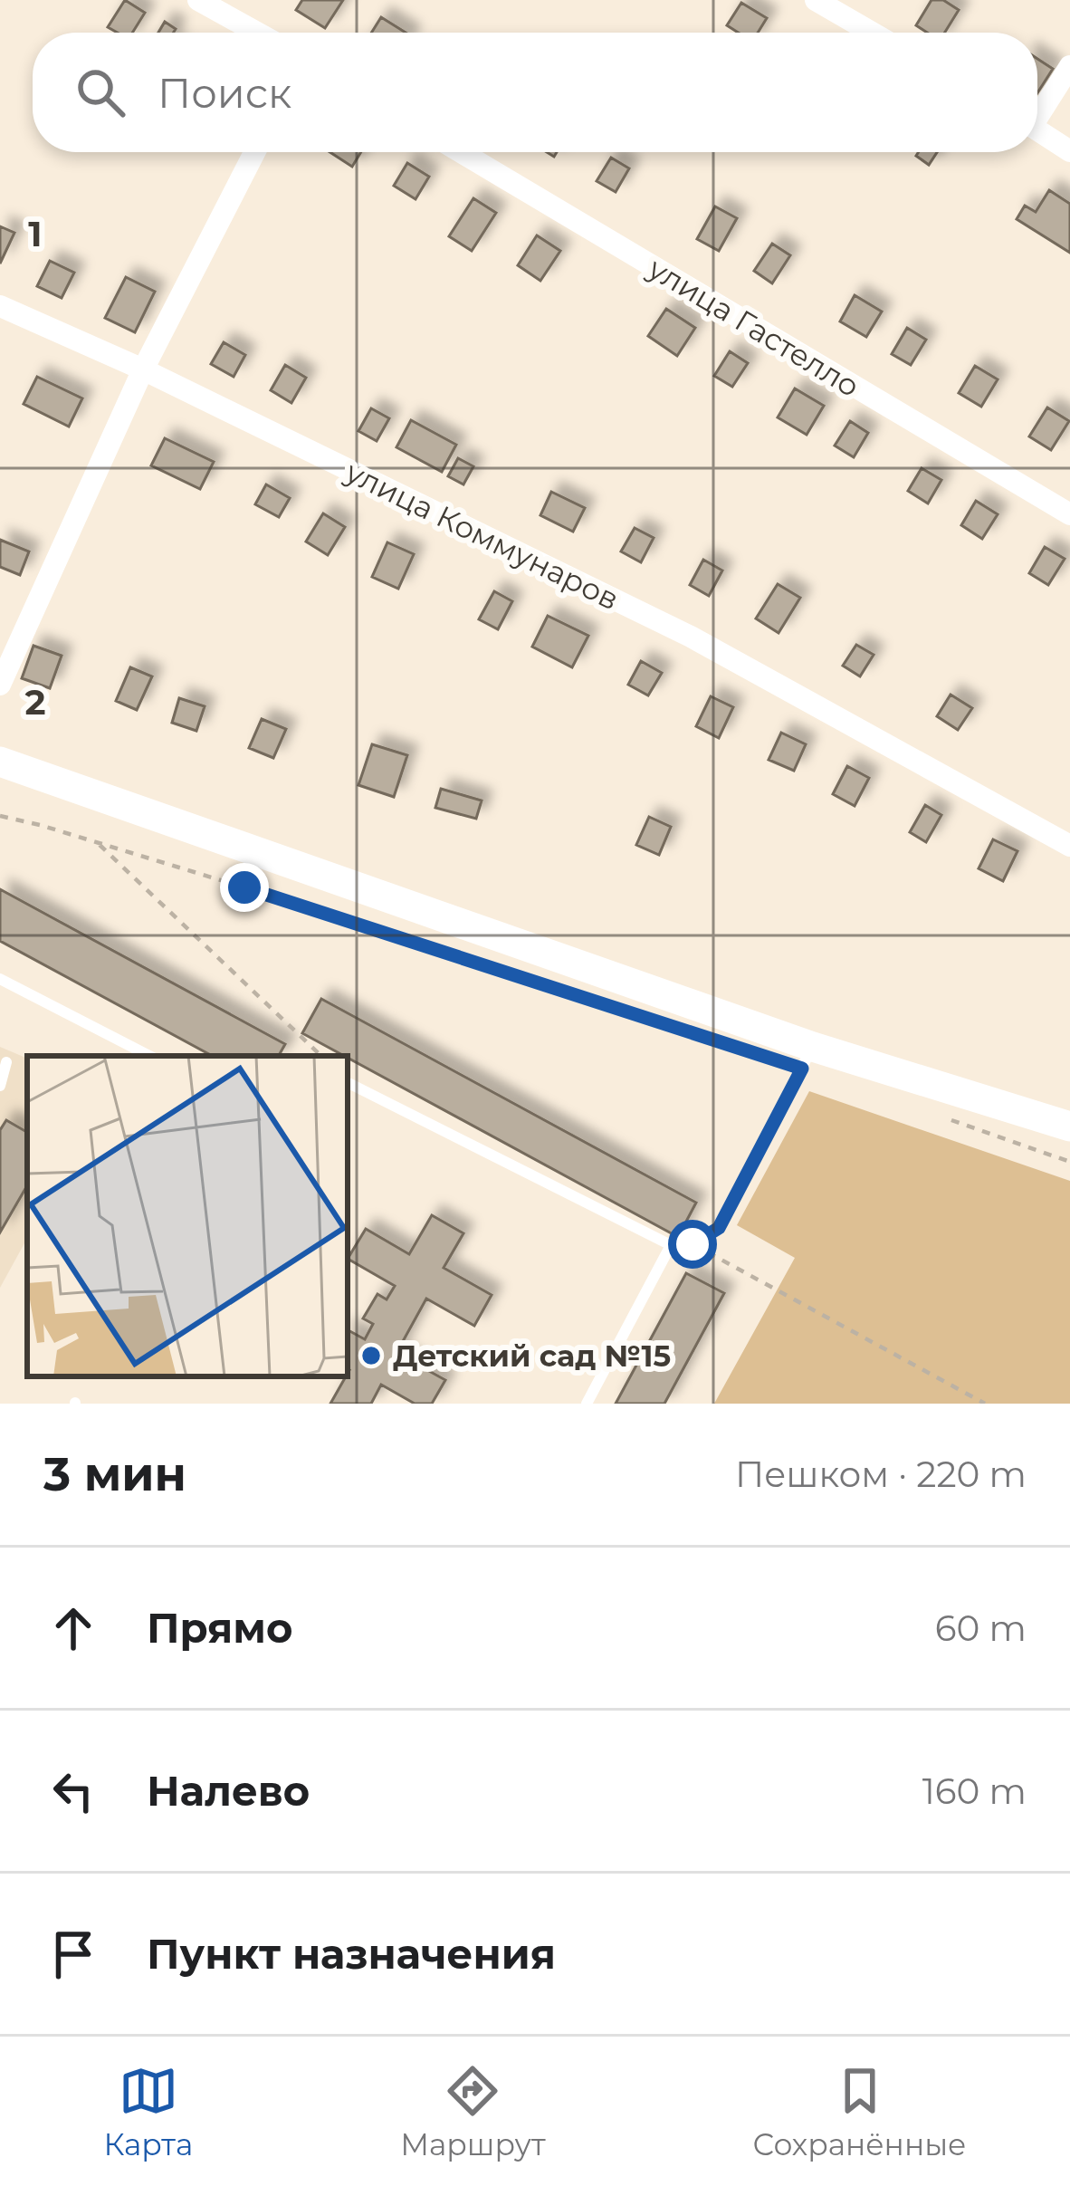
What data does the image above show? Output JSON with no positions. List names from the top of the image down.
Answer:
{
  "streets": {
    "street": ["улица Гастелло", "улица Коммунаров"]
  },
  "places": ["Детский сад №15"],
  "page": {
    "search": "Поиск",
    "heading": ["3 мин", "Пешком · 220 m"],
    "list": [
      ["Прямо", "60 m"],
      ["Налево", "160 m"],
      "Пункт назначения"
    ],
    "nav": ["Карта", "Маршрут", "Сохранённые"]
  },
  "grid": {
    "rows": ["1", "2"]
  }
}
